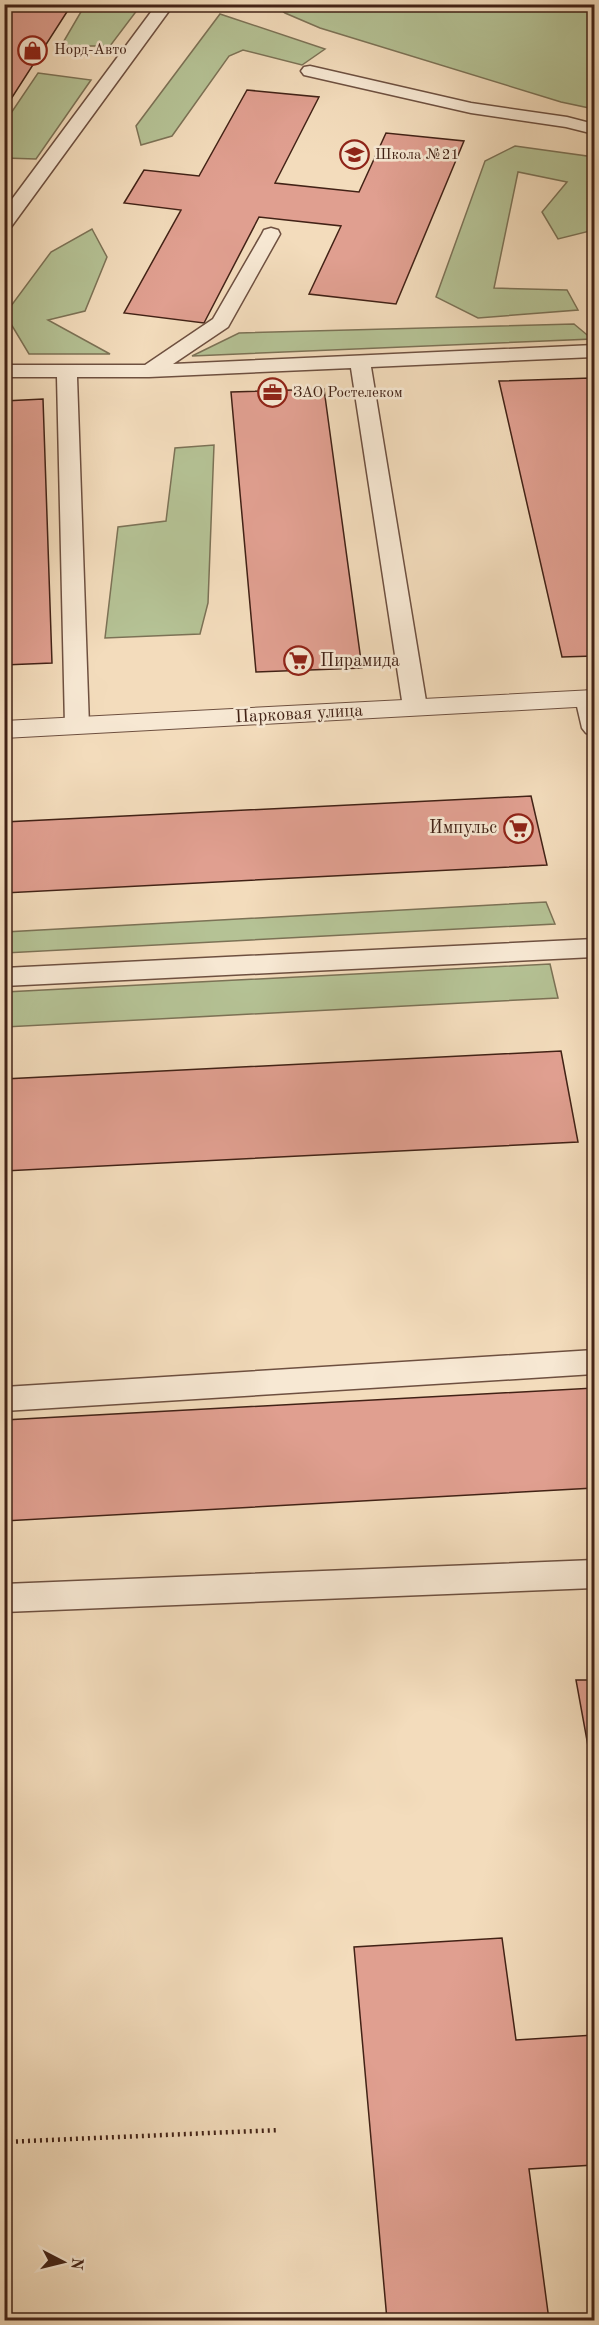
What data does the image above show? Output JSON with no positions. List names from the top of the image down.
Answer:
{
  "streets": {
    "street": ["Парковая улица"]
  },
  "places": {
    "shop": ["Норд-Авто"],
    "school or university": ["Школа №21"],
    "office": ["ЗАО Ростелеком"],
    "supermarket": ["Пирамида", "Импульс"]
  },
  "north": "right"
}
